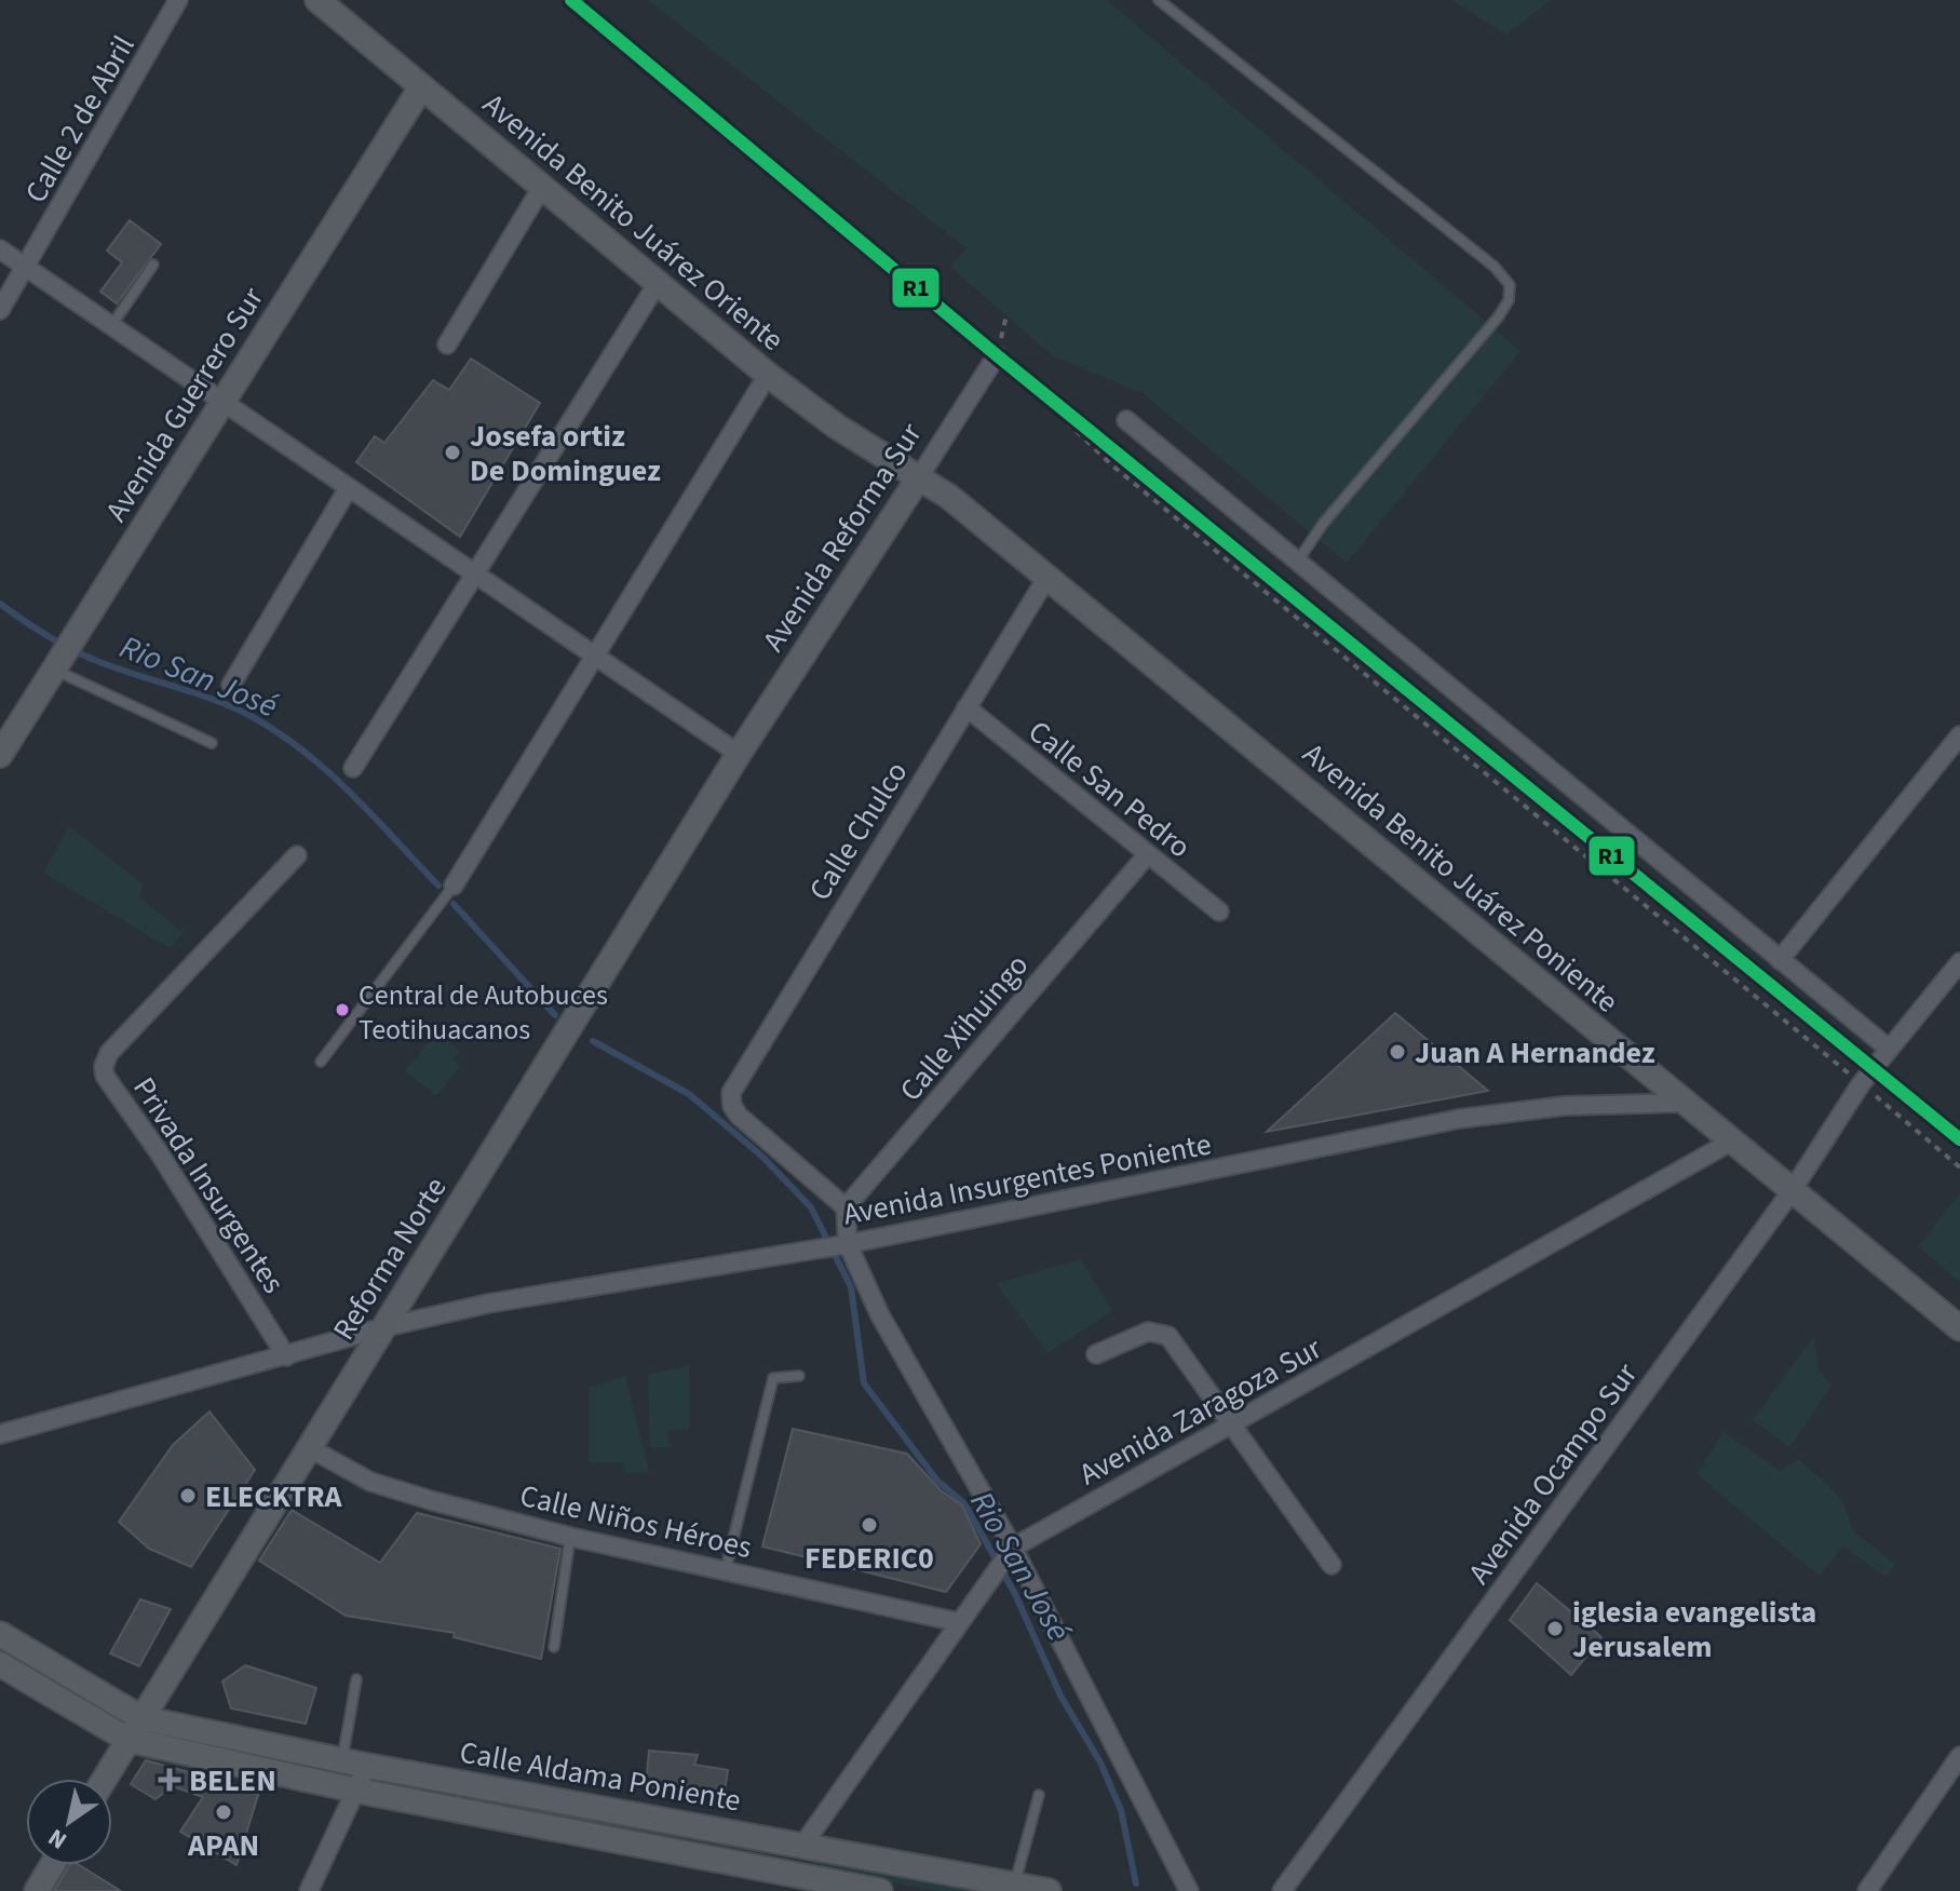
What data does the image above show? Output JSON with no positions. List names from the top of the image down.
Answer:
{
  "streets": {
    "main road": [
      "Avenida Benito Juárez Oriente",
      "Avenida Guerrero Sur",
      "Avenida Reforma Sur",
      "Avenida Benito Juárez Poniente",
      "Reforma Norte",
      "Calle Aldama Poniente"
    ],
    "street": [
      "Calle 2 de Abril",
      "Calle San Pedro",
      "Calle Chulco",
      "Calle Xihuingo",
      "Avenida Insurgentes Poniente",
      "Privada Insurgentes",
      "Avenida Zaragoza Sur",
      "Avenida Ocampo Sur",
      "Calle Niños Héroes"
    ]
  },
  "crossings": [
    ["Avenida Benito Juárez Oriente", "Avenida Guerrero Sur"],
    ["Avenida Benito Juárez Oriente", "Avenida Reforma Sur"],
    ["Avenida Benito Juárez Oriente", "Avenida Benito Juárez Poniente"],
    ["Avenida Reforma Sur", "Avenida Benito Juárez Poniente"],
    ["Avenida Reforma Sur", "Reforma Norte"],
    ["Calle San Pedro", "Calle Chulco"],
    ["Calle San Pedro", "Calle Xihuingo"],
    ["Calle Chulco", "Avenida Benito Juárez Poniente"],
    ["Calle Chulco", "Calle Xihuingo"],
    ["Avenida Benito Juárez Poniente", "Avenida Insurgentes Poniente"],
    ["Avenida Benito Juárez Poniente", "Avenida Zaragoza Sur"],
    ["Avenida Benito Juárez Poniente", "Avenida Ocampo Sur"],
    ["Avenida Insurgentes Poniente", "Privada Insurgentes"],
    ["Avenida Insurgentes Poniente", "Reforma Norte"],
    ["Reforma Norte", "Calle Niños Héroes"],
    ["Reforma Norte", "Calle Aldama Poniente"],
    ["Avenida Zaragoza Sur", "Calle Niños Héroes"],
    ["Avenida Zaragoza Sur", "Calle Aldama Poniente"]
  ],
  "water": ["Rio San José"],
  "places": {
    "other": [
      "Josefa ortiz De Dominguez",
      "Central de Autobuces Teotihuacanos",
      "Juan A Hernandez",
      "ELECKTRA",
      "FEDERIC0",
      "iglesia evangelista Jerusalem",
      "APAN"
    ],
    "health": ["BELEN"]
  },
  "lines": ["transit line R1"],
  "north": "bottom left"
}
